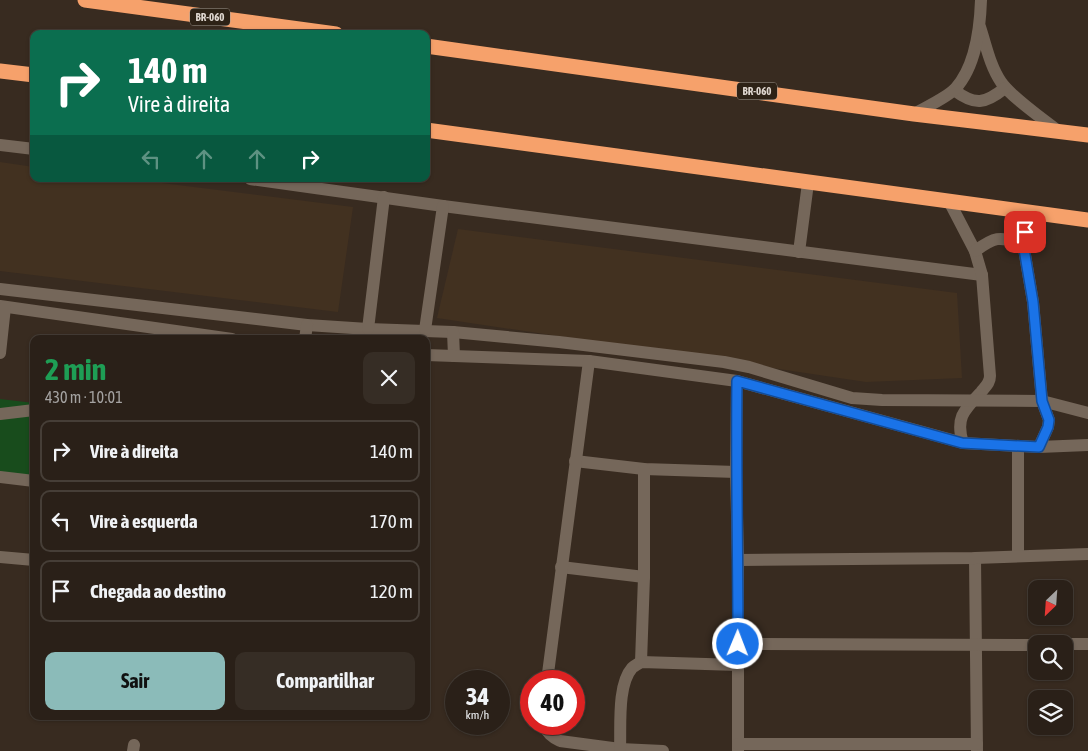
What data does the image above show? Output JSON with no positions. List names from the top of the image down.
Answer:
{
  "streets": {
    "highway": ["BR-060"]
  },
  "north": "bottom left",
  "page": {
    "turn": ["140 m", "Vire à direita"],
    "heading": ["2 min", "430 m · 10:01"],
    "list": [
      {
        "name": "Vire à direita",
        "value": "140 m"
      },
      {
        "name": "Vire à esquerda",
        "value": "170 m"
      },
      {
        "name": "Chegada ao destino",
        "value": "120 m"
      }
    ],
    "buttons": ["Sair", "Compartilhar"],
    "speed": "34 km/h",
    "limit": "40"
  }
}
